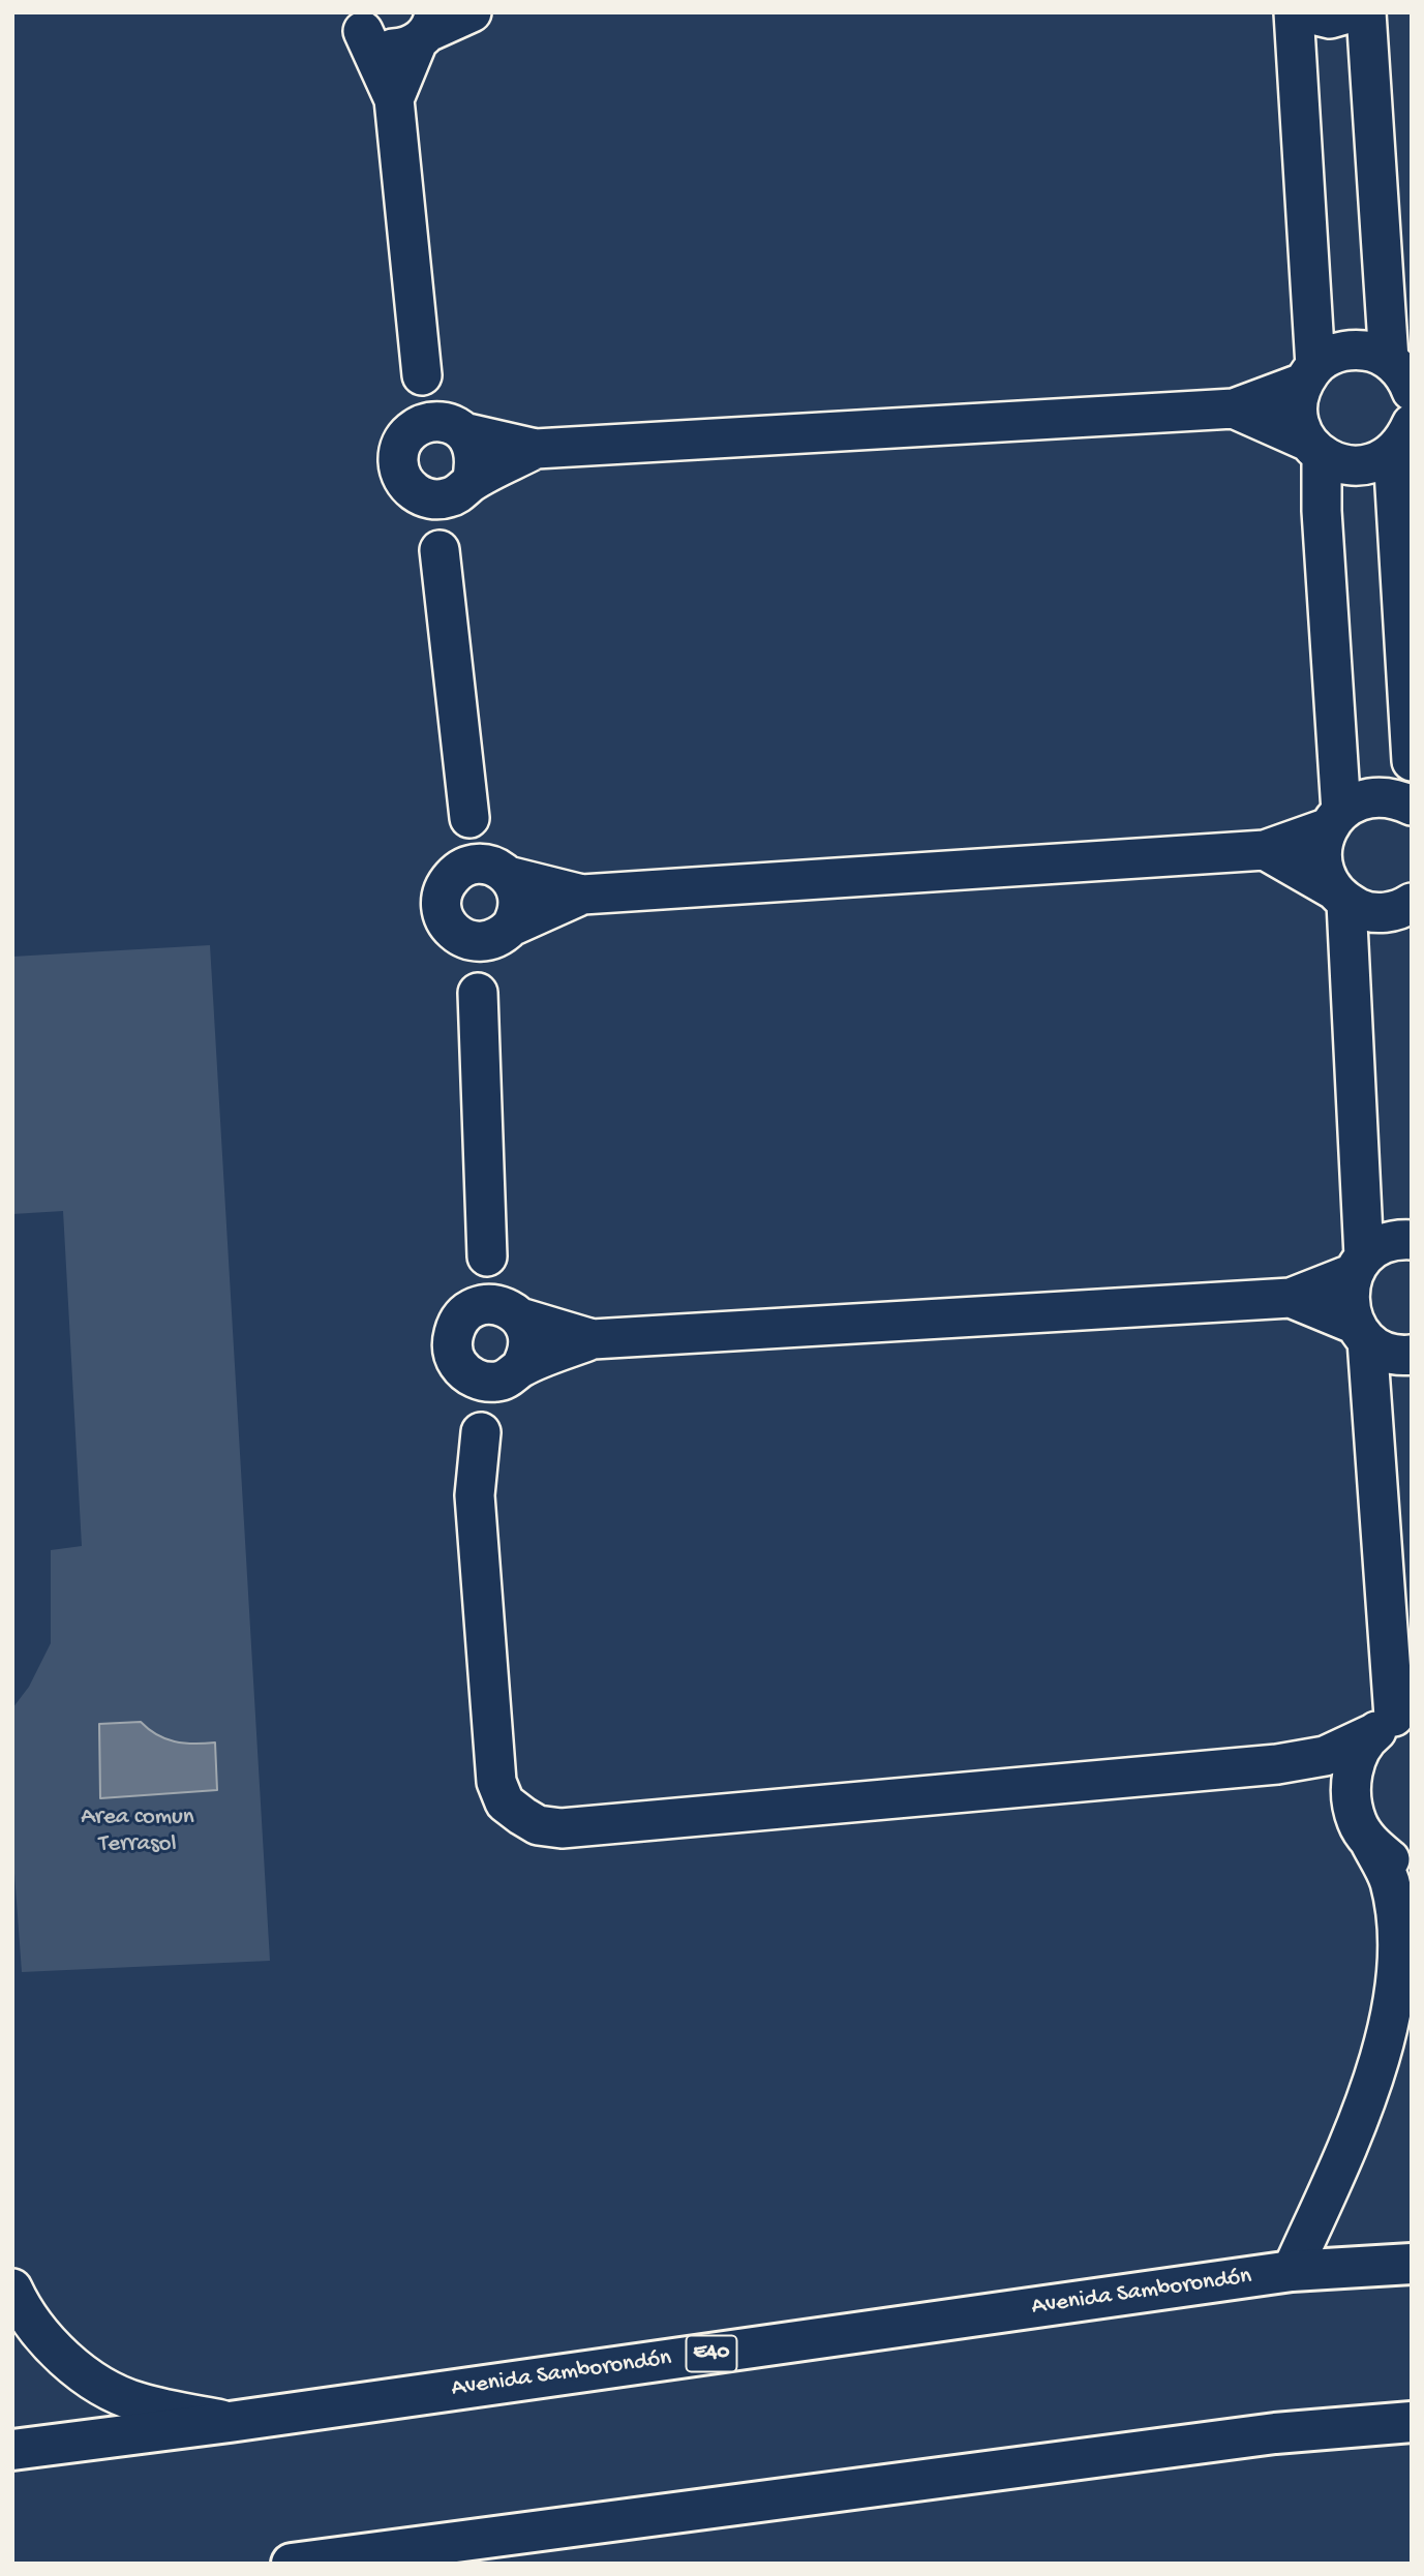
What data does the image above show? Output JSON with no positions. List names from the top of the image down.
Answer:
{
  "streets": {
    "highway": ["Avenida Samborondón", "E40"]
  },
  "parks": ["Area comun Terrasol"]
}
